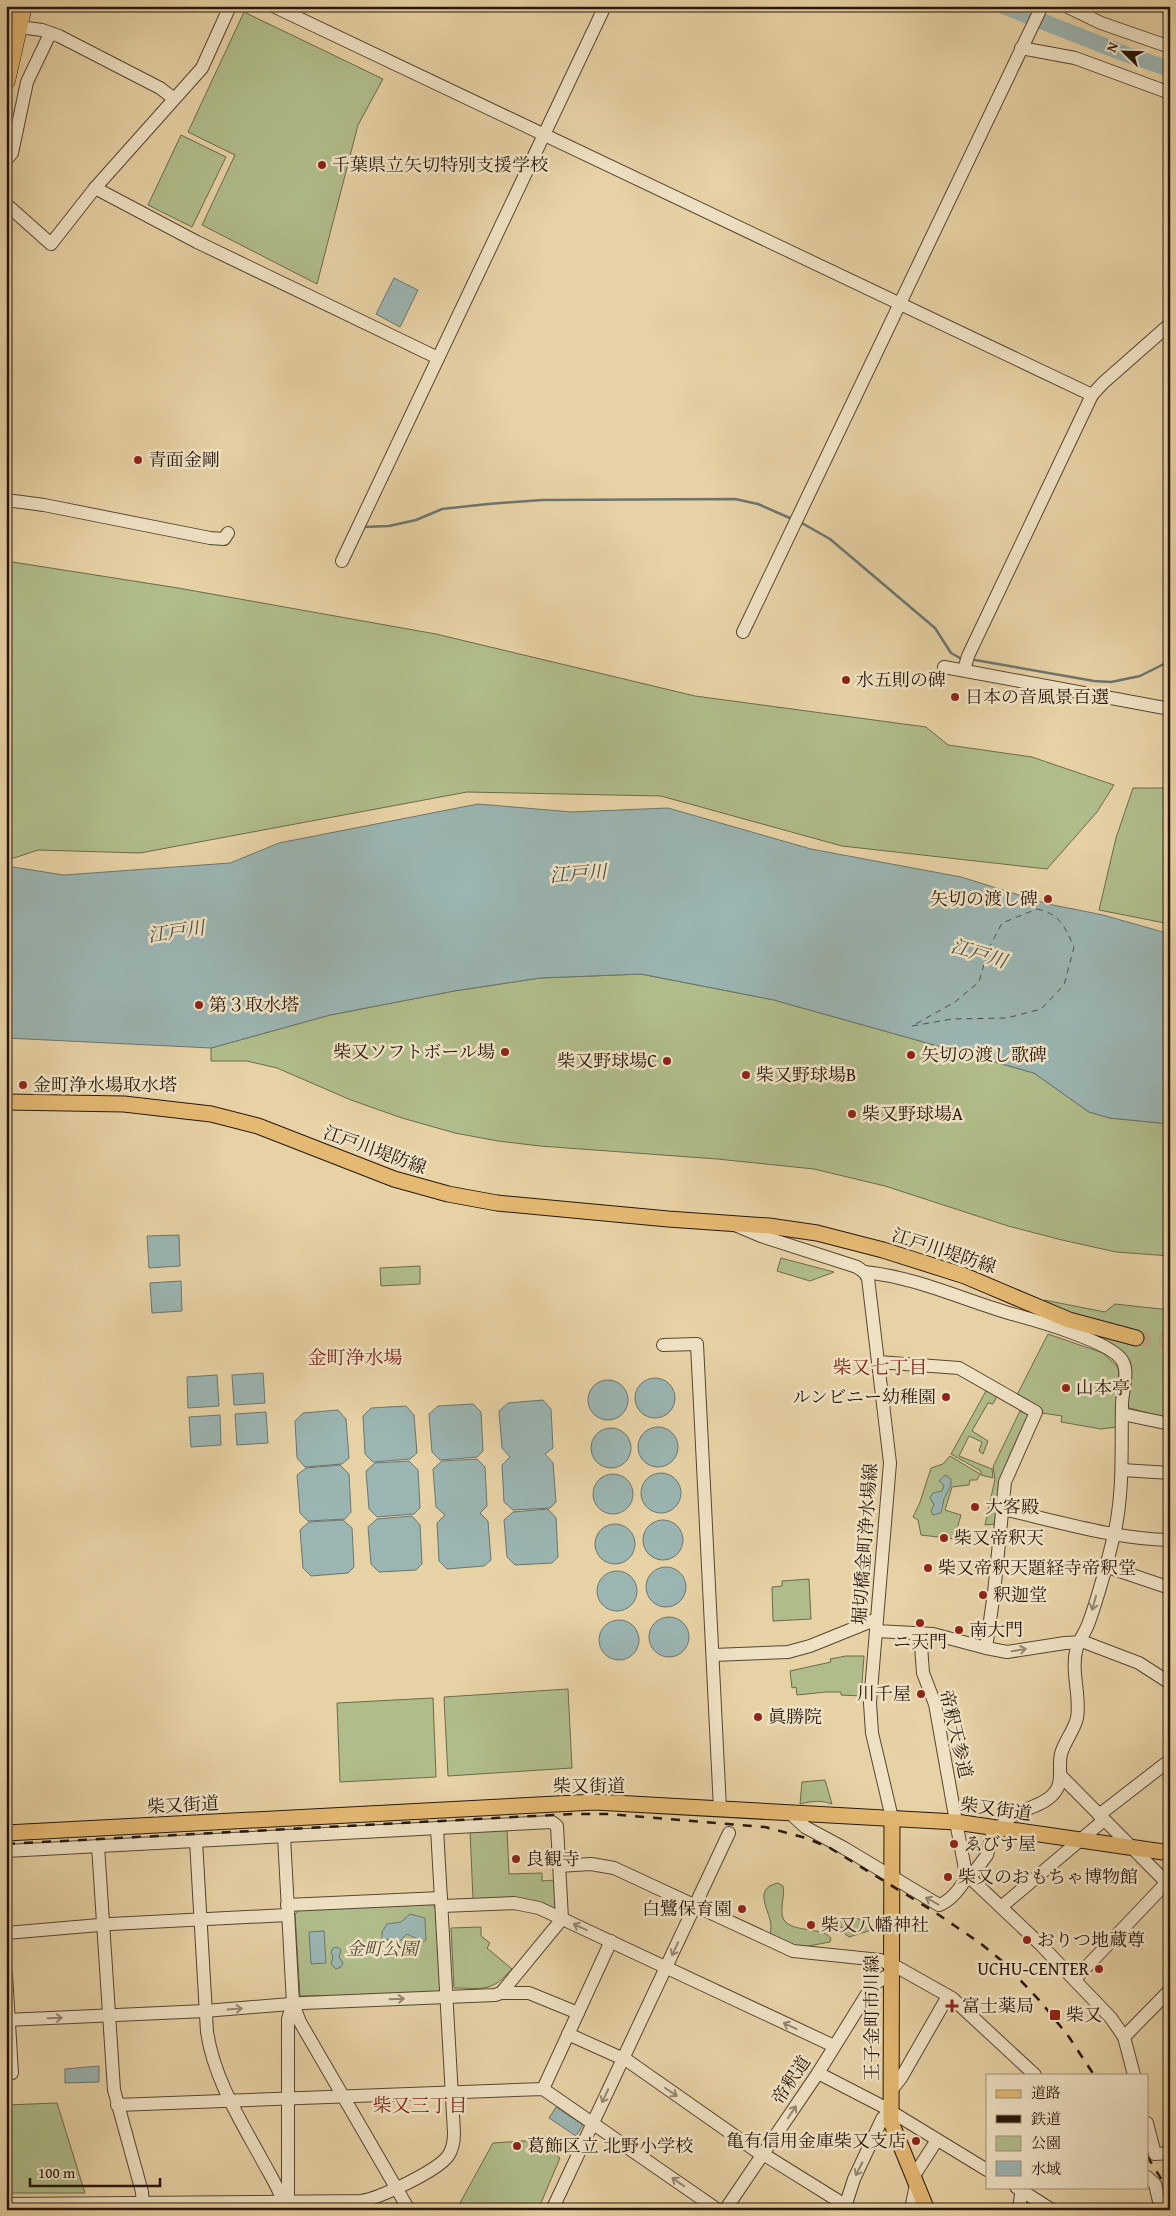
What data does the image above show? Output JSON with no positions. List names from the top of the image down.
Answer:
{
  "streets": {
    "main road": ["江戸川堤防線", "柴又街道", "王子金町市川線"],
    "street": ["堀切橋金町浄水場線", "帝釈天参道", "帝釈道"]
  },
  "crossings": [
    ["江戸川堤防線", "堀切橋金町浄水場線"],
    ["江戸川堤防線", "柴又街道"],
    ["堀切橋金町浄水場線", "柴又街道"],
    ["堀切橋金町浄水場線", "王子金町市川線"],
    ["柴又街道", "王子金町市川線"],
    ["王子金町市川線", "帝釈道"]
  ],
  "districts": ["金町浄水場", "柴又七丁目", "柴又三丁目"],
  "water": ["江戸川"],
  "parks": ["金町公園"],
  "places": {
    "other": [
      "千葉県立矢切特別支援学校",
      "青面金剛",
      "水五則の碑",
      "日本の音風景百選",
      "矢切の渡し碑",
      "第３取水塔",
      "柴又ソフトボール場",
      "矢切の渡し歌碑",
      "柴又野球場C",
      "柴又野球場B",
      "金町浄水場取水塔",
      "柴又野球場A",
      "山本亭",
      "ルンビニー幼稚園",
      "大客殿",
      "柴又帝釈天",
      "柴又帝釈天題経寺帝釈堂",
      "釈迦堂",
      "ニ天門",
      "南大門",
      "川千屋",
      "眞勝院",
      "ゑびす屋",
      "良観寺",
      "柴又のおもちゃ博物館",
      "白鷺保育園",
      "柴又八幡神社",
      "おりつ地蔵尊",
      "UCHU-CENTER",
      "亀有信用金庫柴又支店",
      "葛飾区立 北野小学校"
    ],
    "health": ["富士薬局"],
    "transit": ["柴又"]
  },
  "legend": [
    "道路",
    "鉄道",
    "公園",
    "水域"
  ],
  "scale_bar": "100 m",
  "north": "top left"
}
